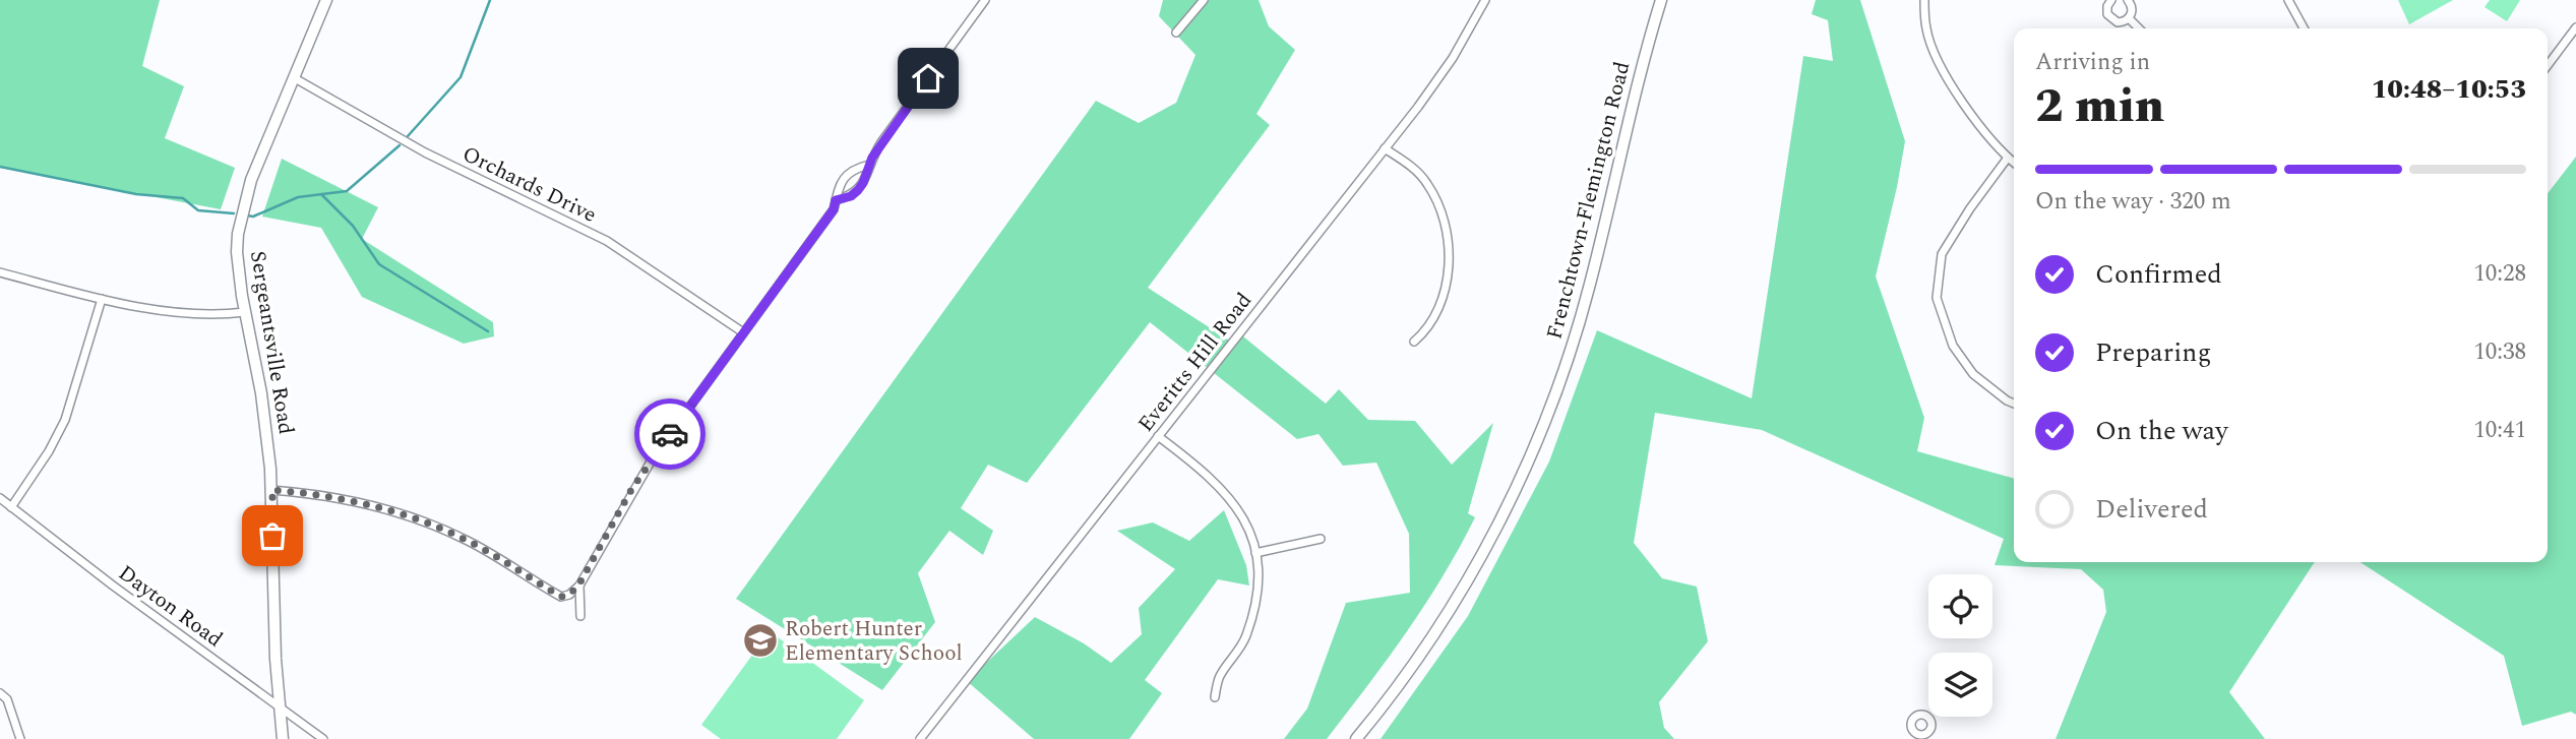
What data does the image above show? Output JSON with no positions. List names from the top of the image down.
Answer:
{
  "streets": {
    "main road": ["Frenchtown-Flemington Road", "Sergeantsville Road"],
    "street": ["Orchards Drive", "Everitts Hill Road", "Dayton Road"]
  },
  "crossings": [
    ["Orchards Drive", "Sergeantsville Road"],
    ["Sergeantsville Road", "Dayton Road"]
  ],
  "places": {
    "school or university": ["Robert Hunter Elementary School"]
  },
  "page": {
    "heading": ["2 min", "Arriving in", "10:48–10:53"],
    "bar": "On the way · 320 m",
    "list": [
      ["Confirmed", "10:28"],
      ["Preparing", "10:38"],
      ["On the way", "10:41"],
      "Delivered"
    ]
  }
}
